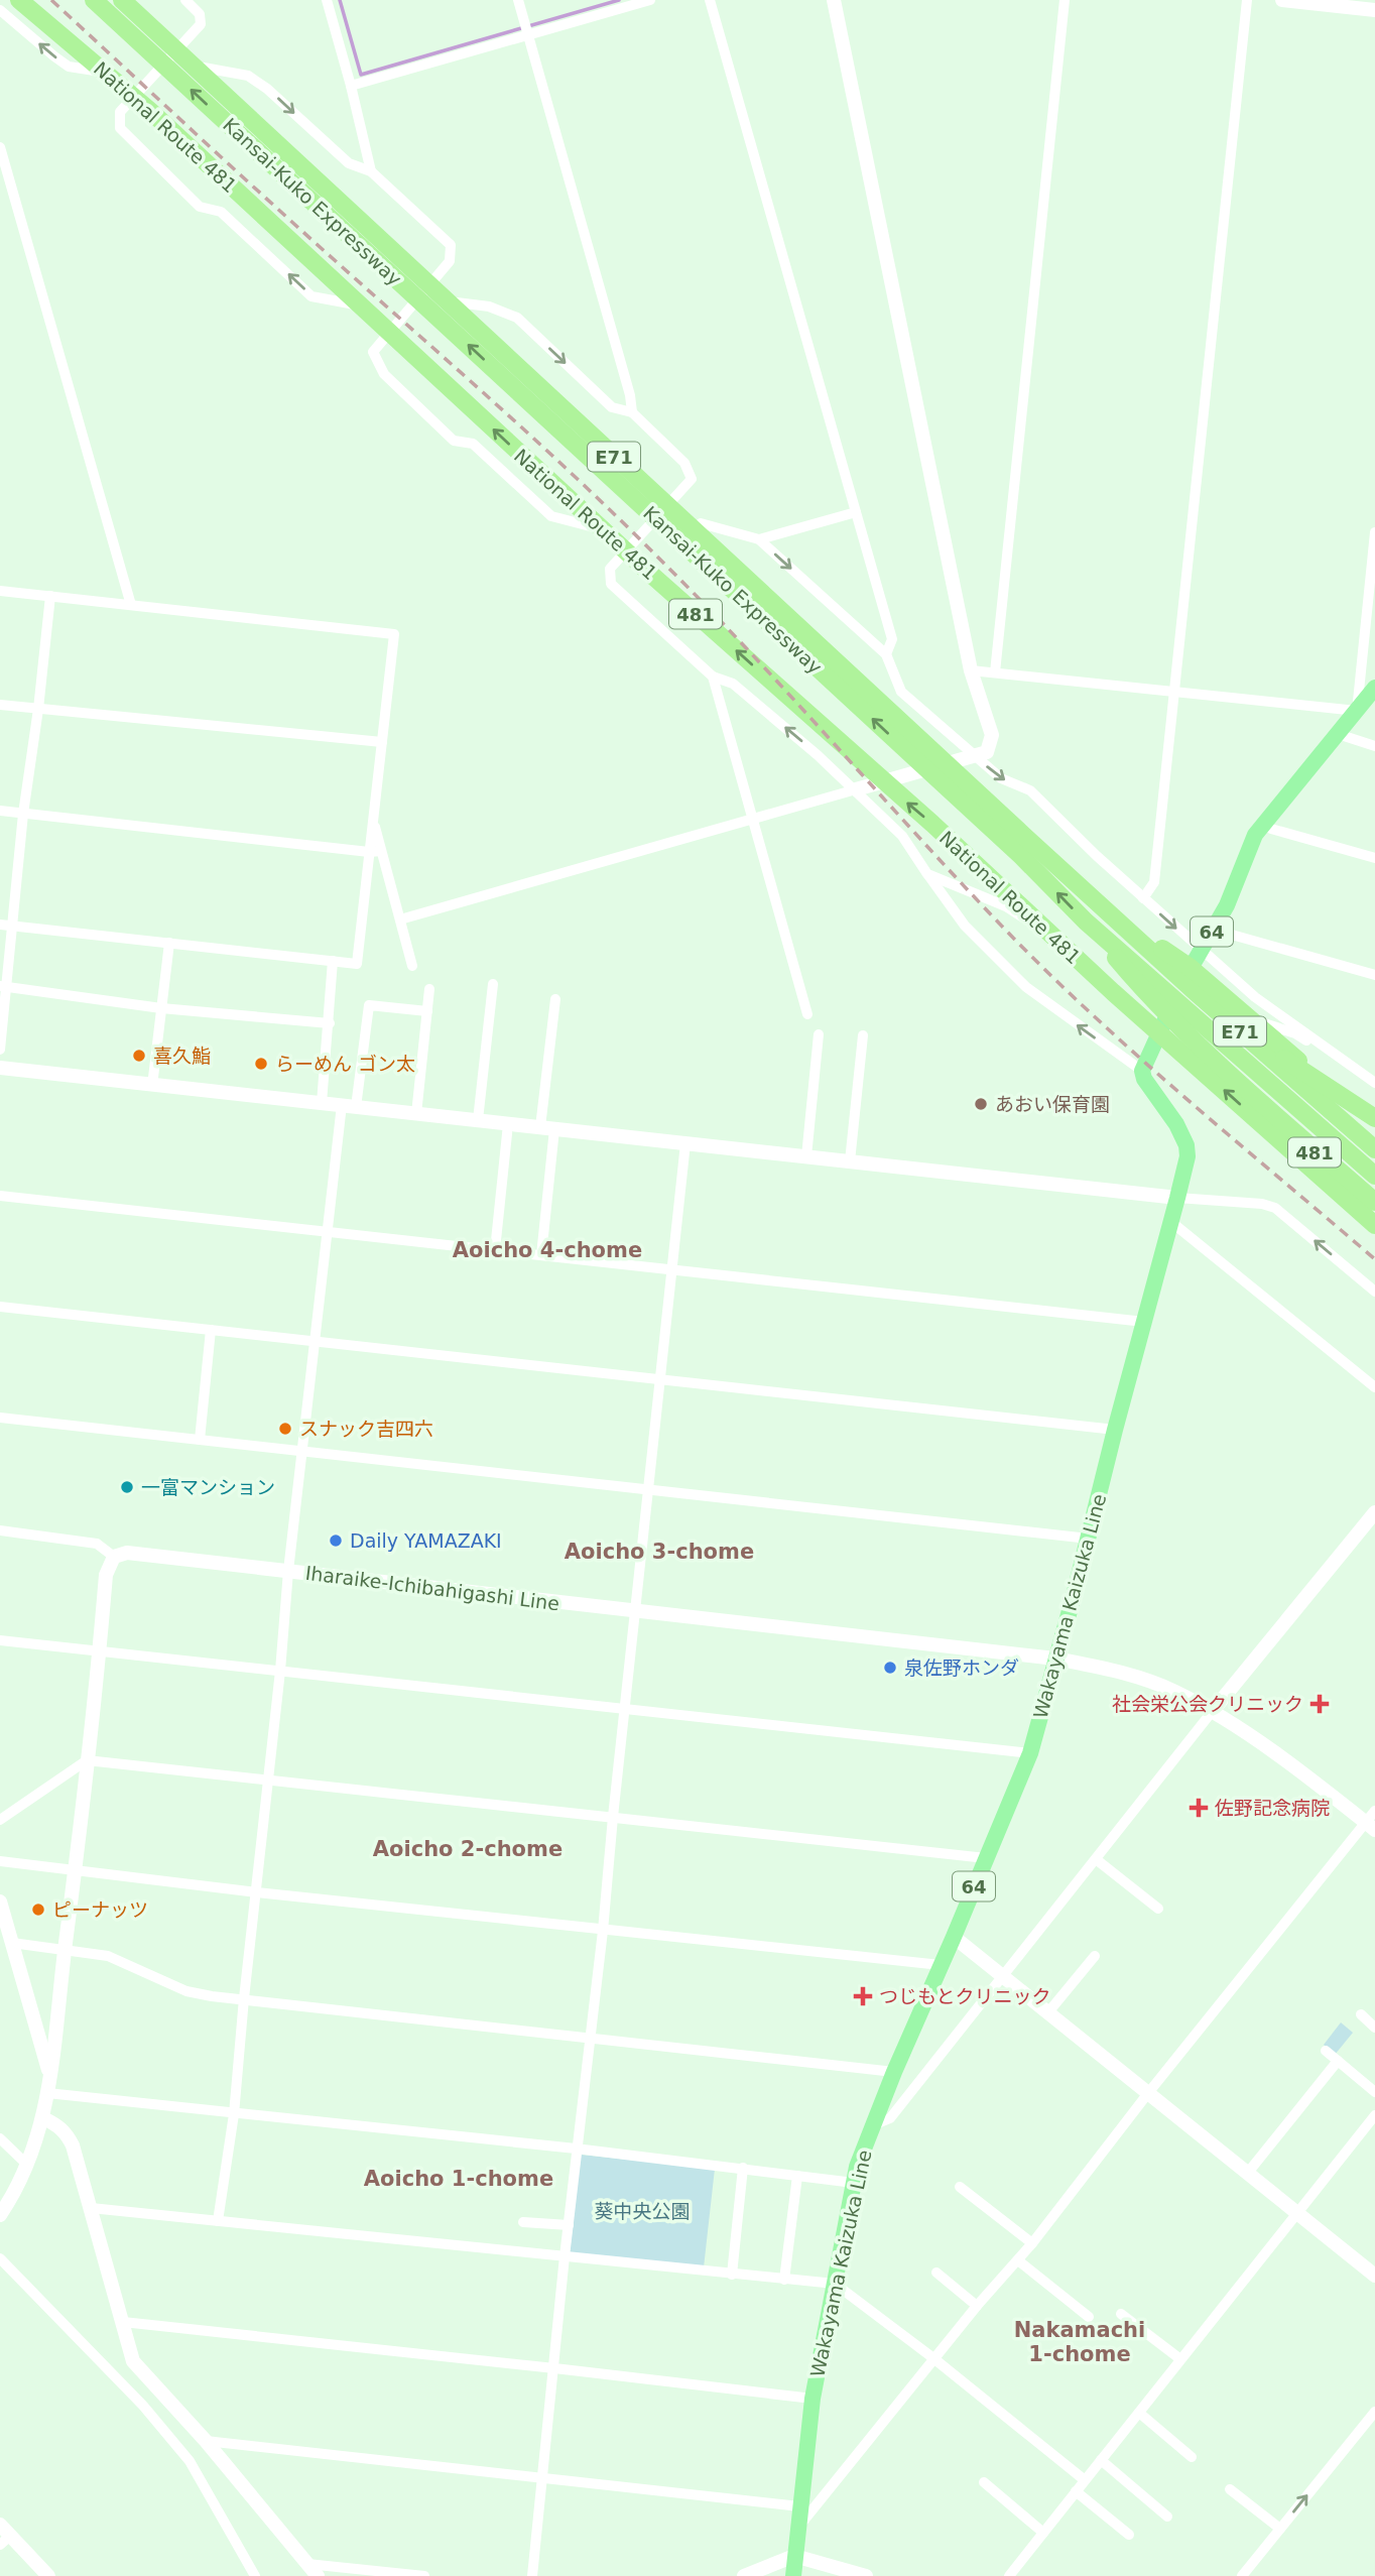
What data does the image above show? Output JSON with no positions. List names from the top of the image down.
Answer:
{
  "streets": {
    "highway": [
      "National Route 481",
      "Kansai-Kuko Expressway",
      "E71",
      "481"
    ],
    "main road": ["64", "Wakayama Kaizuka Line"],
    "street": ["Iharaike-Ichibahigashi Line"]
  },
  "crossings": [
    ["National Route 481", "481"],
    ["National Route 481", "64"],
    ["481", "64"],
    ["64", "Wakayama Kaizuka Line"],
    ["Iharaike-Ichibahigashi Line", "Wakayama Kaizuka Line"]
  ],
  "districts": [
    "Aoicho 4-chome",
    "Aoicho 3-chome",
    "Aoicho 2-chome",
    "Aoicho 1-chome",
    "Nakamachi 1-chome"
  ],
  "parks": ["葵中央公園"],
  "places": {
    "other": [
      "喜久鮨",
      "らーめん ゴン太",
      "あおい保育園",
      "スナック吉四六",
      "一富マンション",
      "Daily YAMAZAKI",
      "泉佐野ホンダ",
      "ピーナッツ"
    ],
    "health": ["社会栄公会クリニック", "佐野記念病院", "つじもとクリニック"]
  }
}
